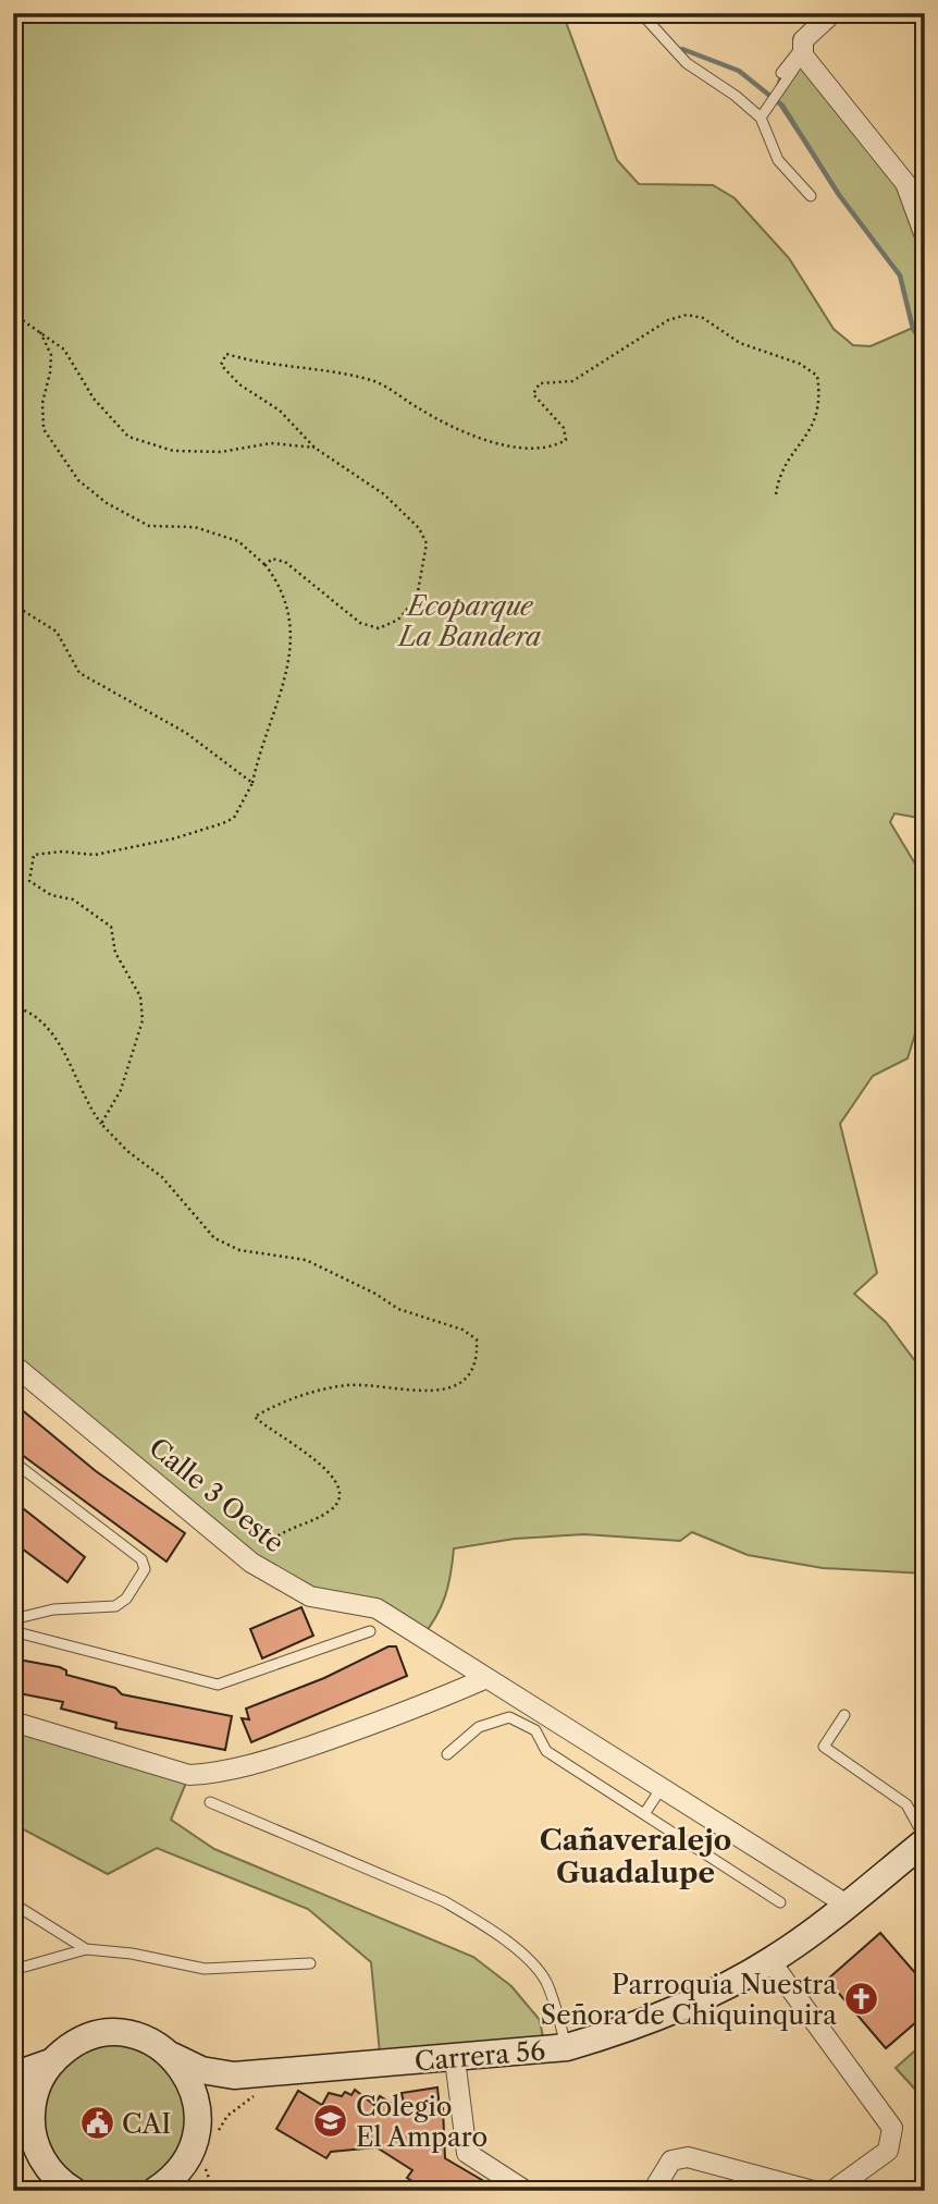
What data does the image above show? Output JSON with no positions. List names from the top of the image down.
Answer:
{
  "streets": {
    "street": ["Calle 3 Oeste", "Carrera 56"]
  },
  "crossings": [
    ["Calle 3 Oeste", "Carrera 56"]
  ],
  "districts": ["Cañaveralejo Guadalupe"],
  "parks": ["Ecoparque La Bandera"],
  "places": {
    "church": ["Parroquia Nuestra Señora de Chiquinquira"],
    "school or university": ["Colegio El Amparo"],
    "public building": ["CAI"]
  }
}
